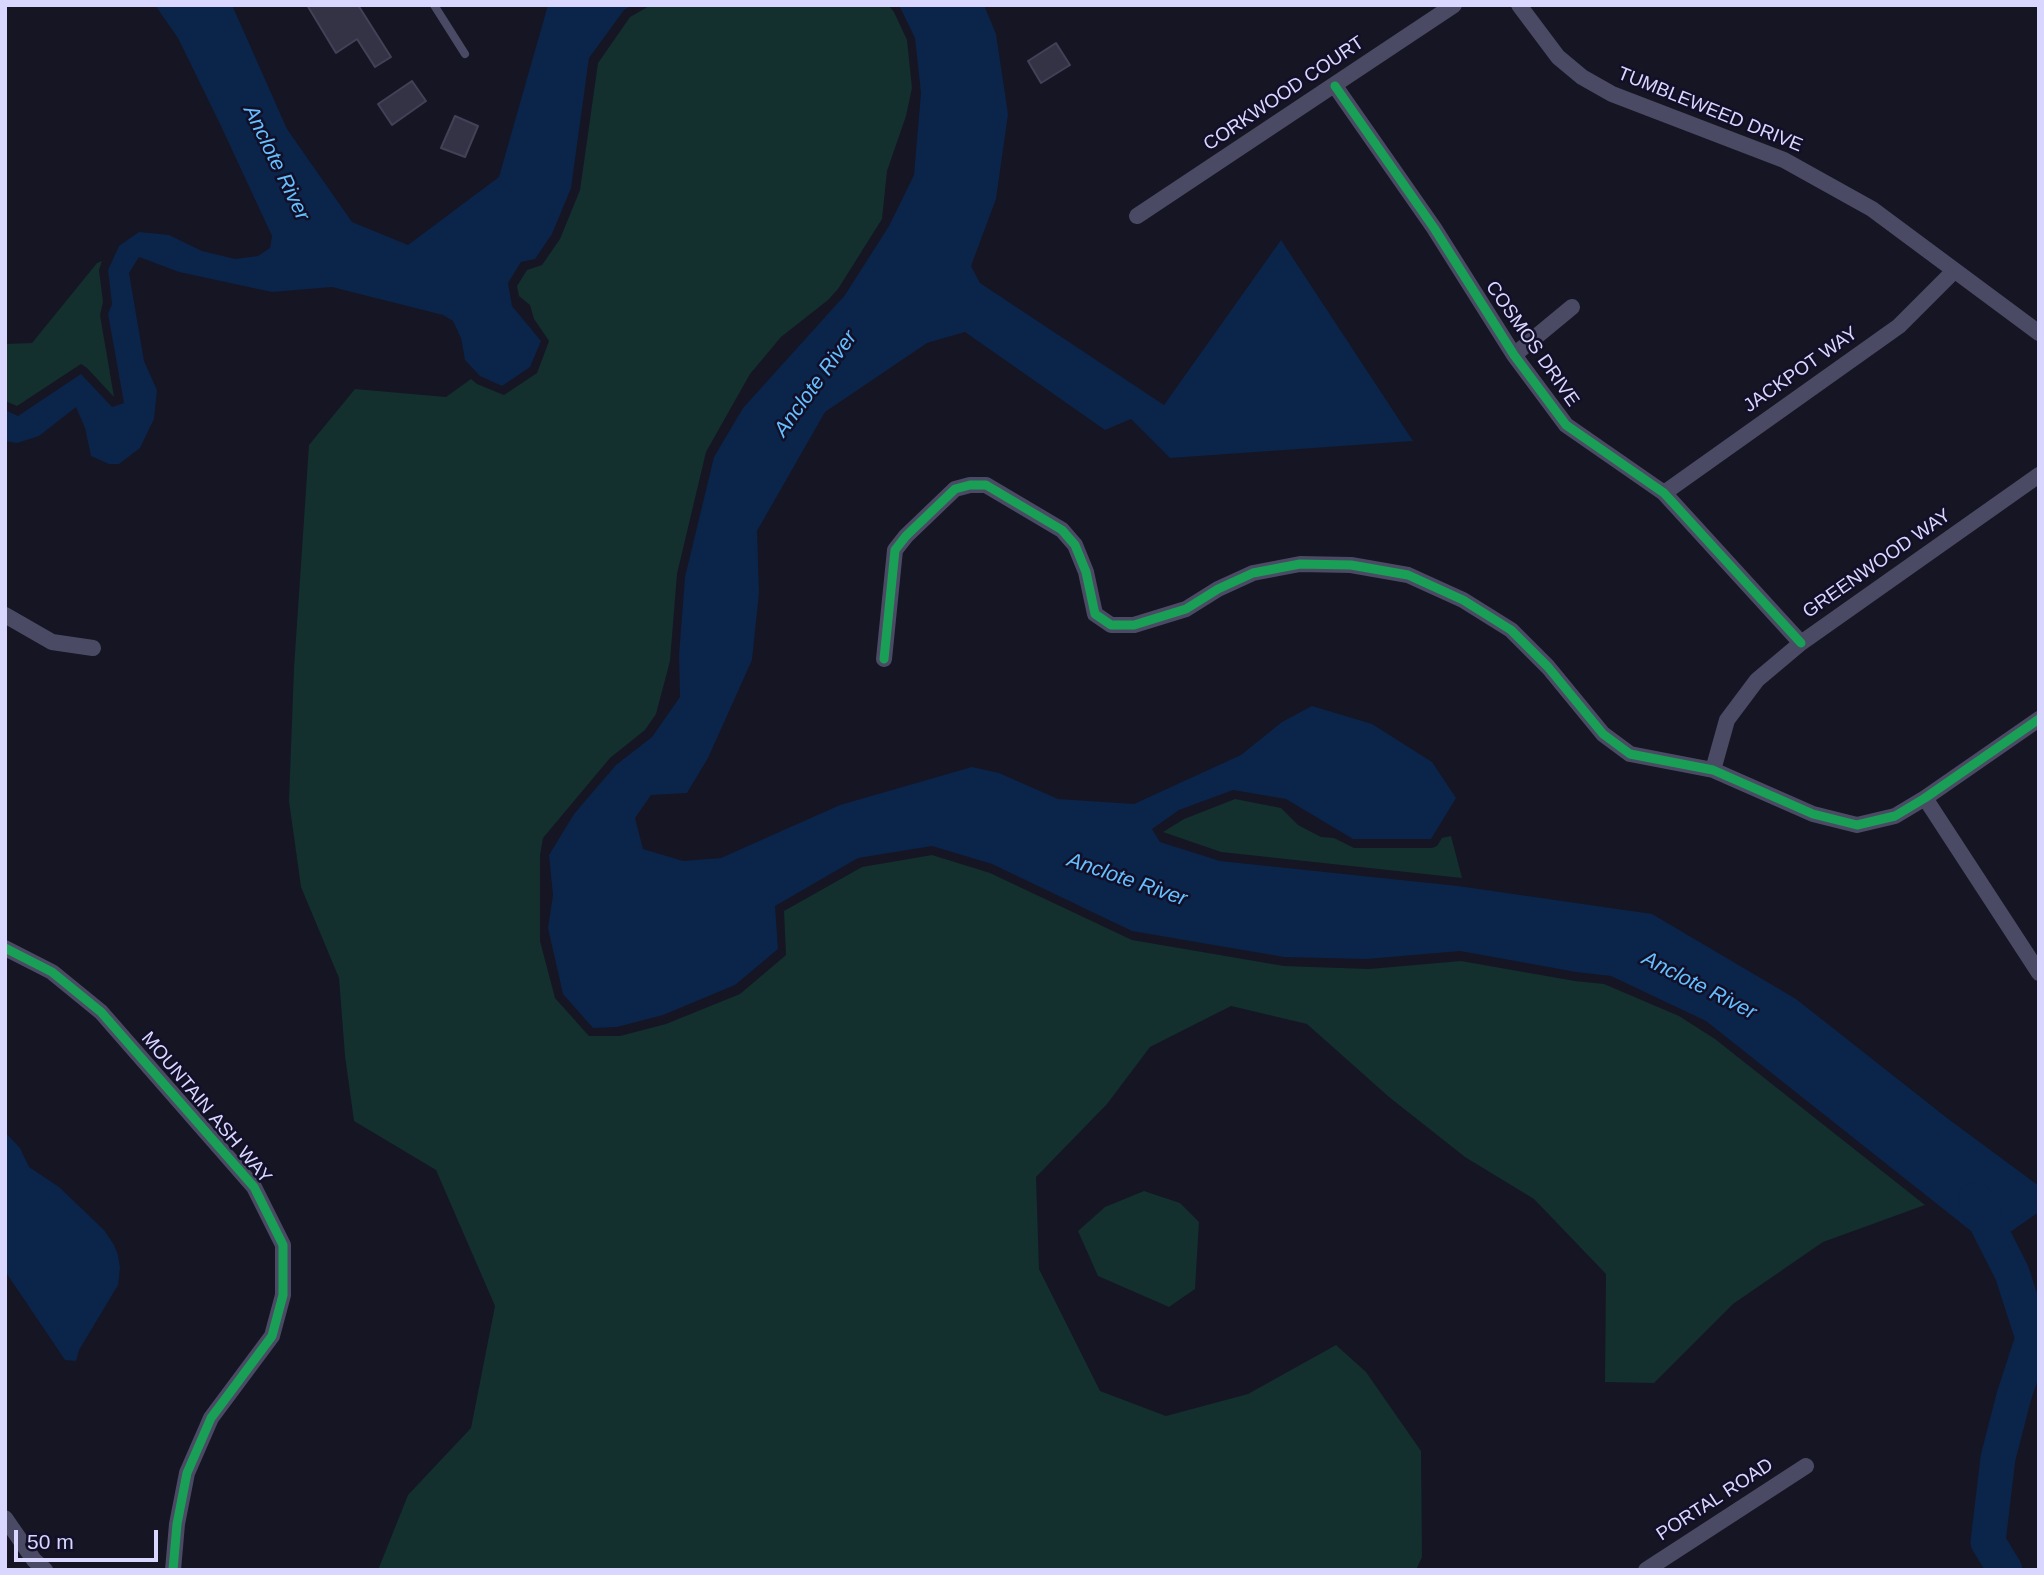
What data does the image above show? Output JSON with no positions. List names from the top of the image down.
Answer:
{
  "streets": {
    "street": [
      "CORKWOOD COURT",
      "TUMBLEWEED DRIVE",
      "COSMOS DRIVE",
      "JACKPOT WAY",
      "GREENWOOD WAY",
      "MOUNTAIN ASH WAY",
      "PORTAL ROAD"
    ]
  },
  "crossings": [
    ["CORKWOOD COURT", "COSMOS DRIVE"],
    ["TUMBLEWEED DRIVE", "JACKPOT WAY"],
    ["COSMOS DRIVE", "JACKPOT WAY"],
    ["COSMOS DRIVE", "GREENWOOD WAY"]
  ],
  "water": ["Anclote River"],
  "scale_bar": "50 m"
}
